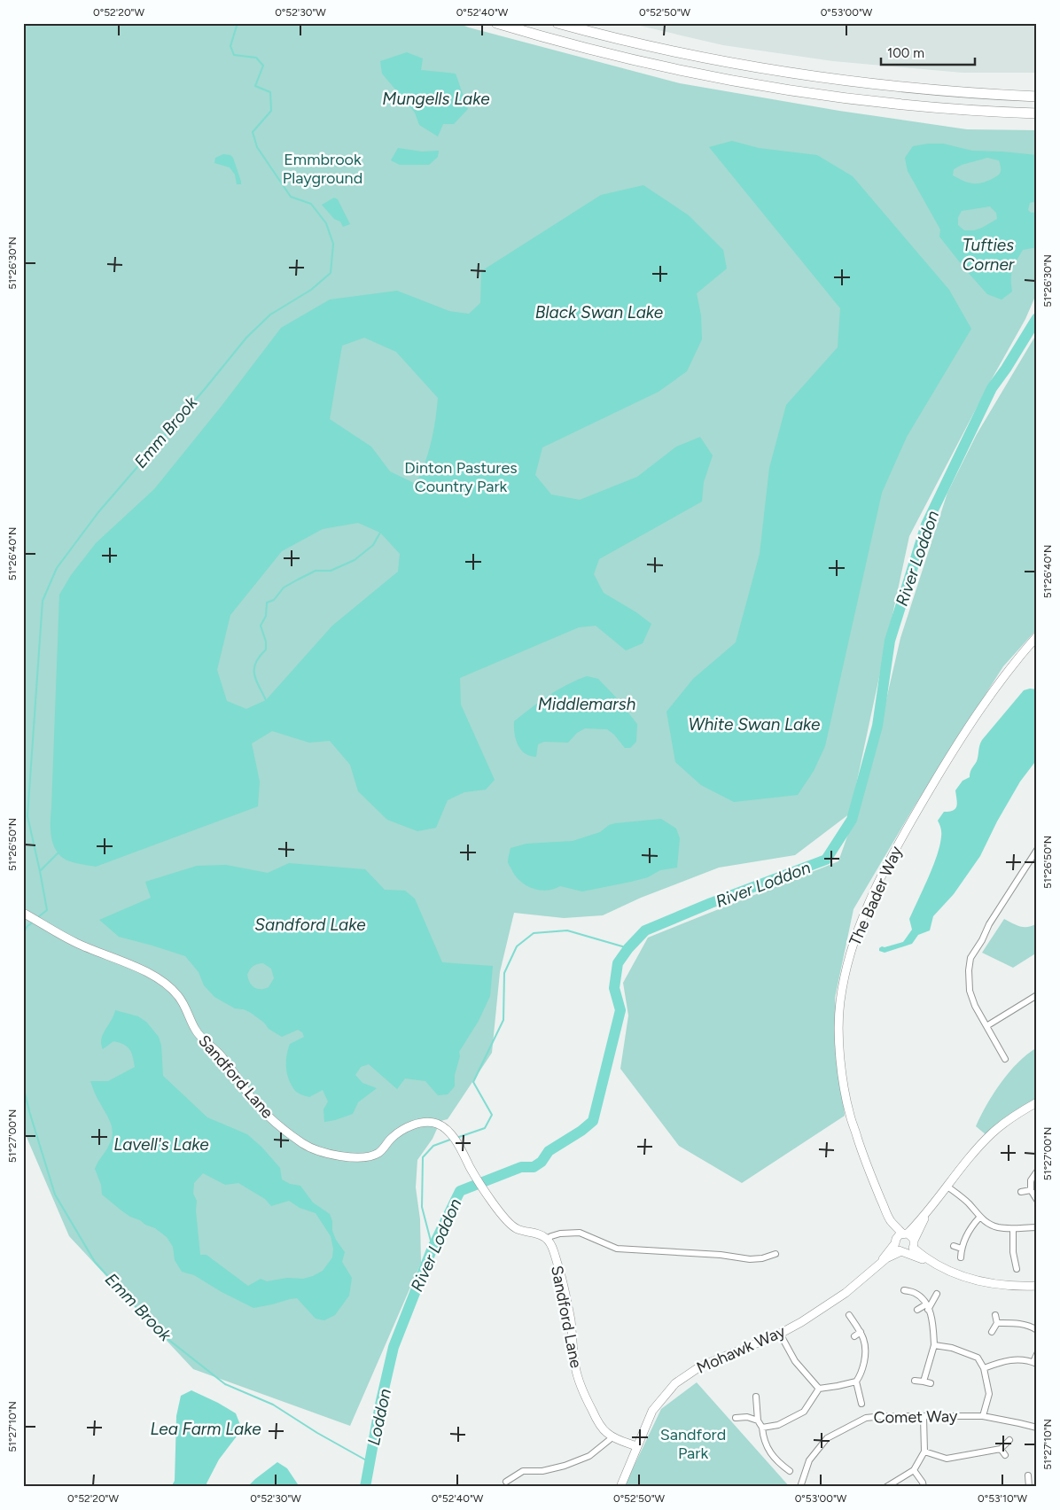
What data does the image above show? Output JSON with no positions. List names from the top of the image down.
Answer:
{
  "streets": {
    "street": [
      "The Bader Way",
      "Sandford Lane",
      "Mohawk Way",
      "Comet Way"
    ]
  },
  "crossings": [
    ["The Bader Way", "Mohawk Way"],
    ["Sandford Lane", "Mohawk Way"]
  ],
  "water": [
    "Mungells Lake",
    "Tufties Corner",
    "Black Swan Lake",
    "Emm Brook",
    "River Loddon",
    "Middlemarsh",
    "White Swan Lake",
    "Sandford Lake",
    "Lavell's Lake",
    "Loddon",
    "Lea Farm Lake"
  ],
  "parks": ["Emmbrook Playground", "Dinton Pastures Country Park", "Sandford Park"],
  "scale_bar": "100 m",
  "coordinates": [
    "0°52'20\"W",
    "0°52'30\"W",
    "0°52'40\"W",
    "0°52'50\"W",
    "0°53'00\"W",
    "51°26'30\"N",
    "51°26'40\"N",
    "51°26'50\"N",
    "51°27'00\"N",
    "51°27'10\"N",
    "0°53'10\"W"
  ]
}
